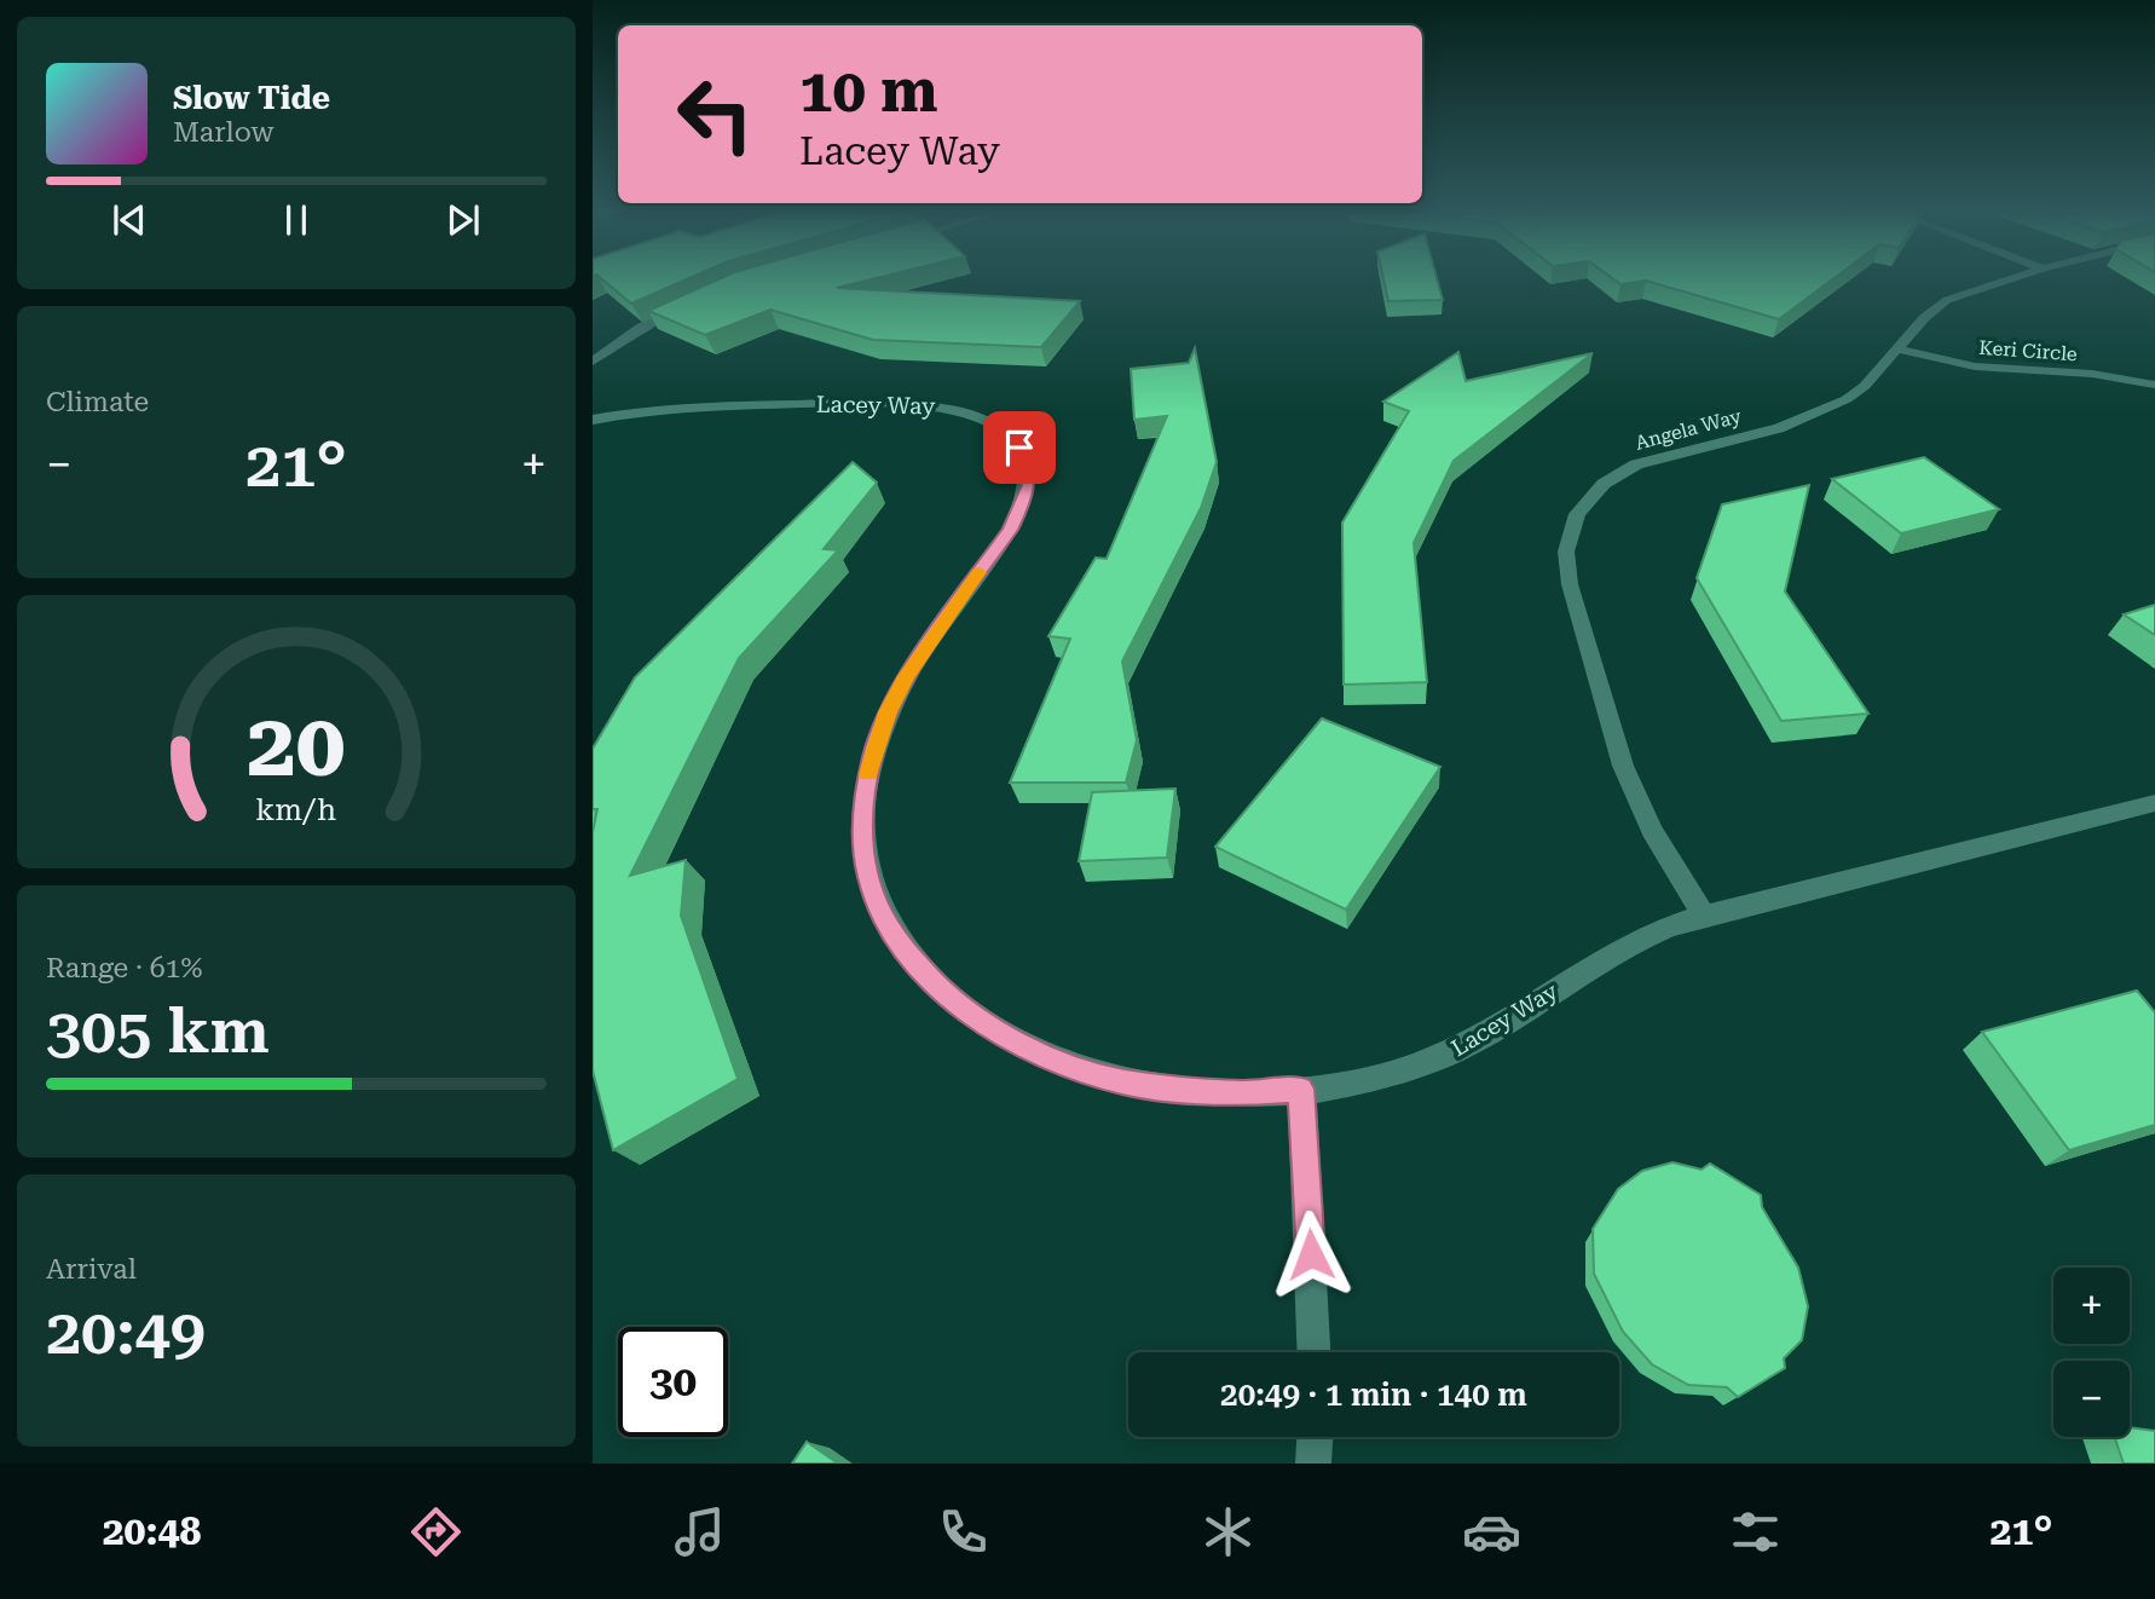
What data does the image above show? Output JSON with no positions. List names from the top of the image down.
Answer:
{
  "streets": {
    "street": ["Keri Circle", "Lacey Way", "Angela Way"]
  },
  "crossings": [
    ["Keri Circle", "Angela Way"],
    ["Lacey Way", "Angela Way"]
  ],
  "page": {
    "turn": ["10 m", "Lacey Way"],
    "song": ["Slow Tide", "Marlow"],
    "tile": [
      "Climate",
      ["Range · 61%", "305 km"],
      ["Arrival", "20:49"]
    ],
    "heat": ["−", "21°", "+"],
    "map_buttons": ["+", "−"],
    "limit": "30",
    "trip": "20:49 · 1 min · 140 m",
    "tabs": ["20:48", "21°"],
    "gauge": ["20", "km/h"]
  }
}
